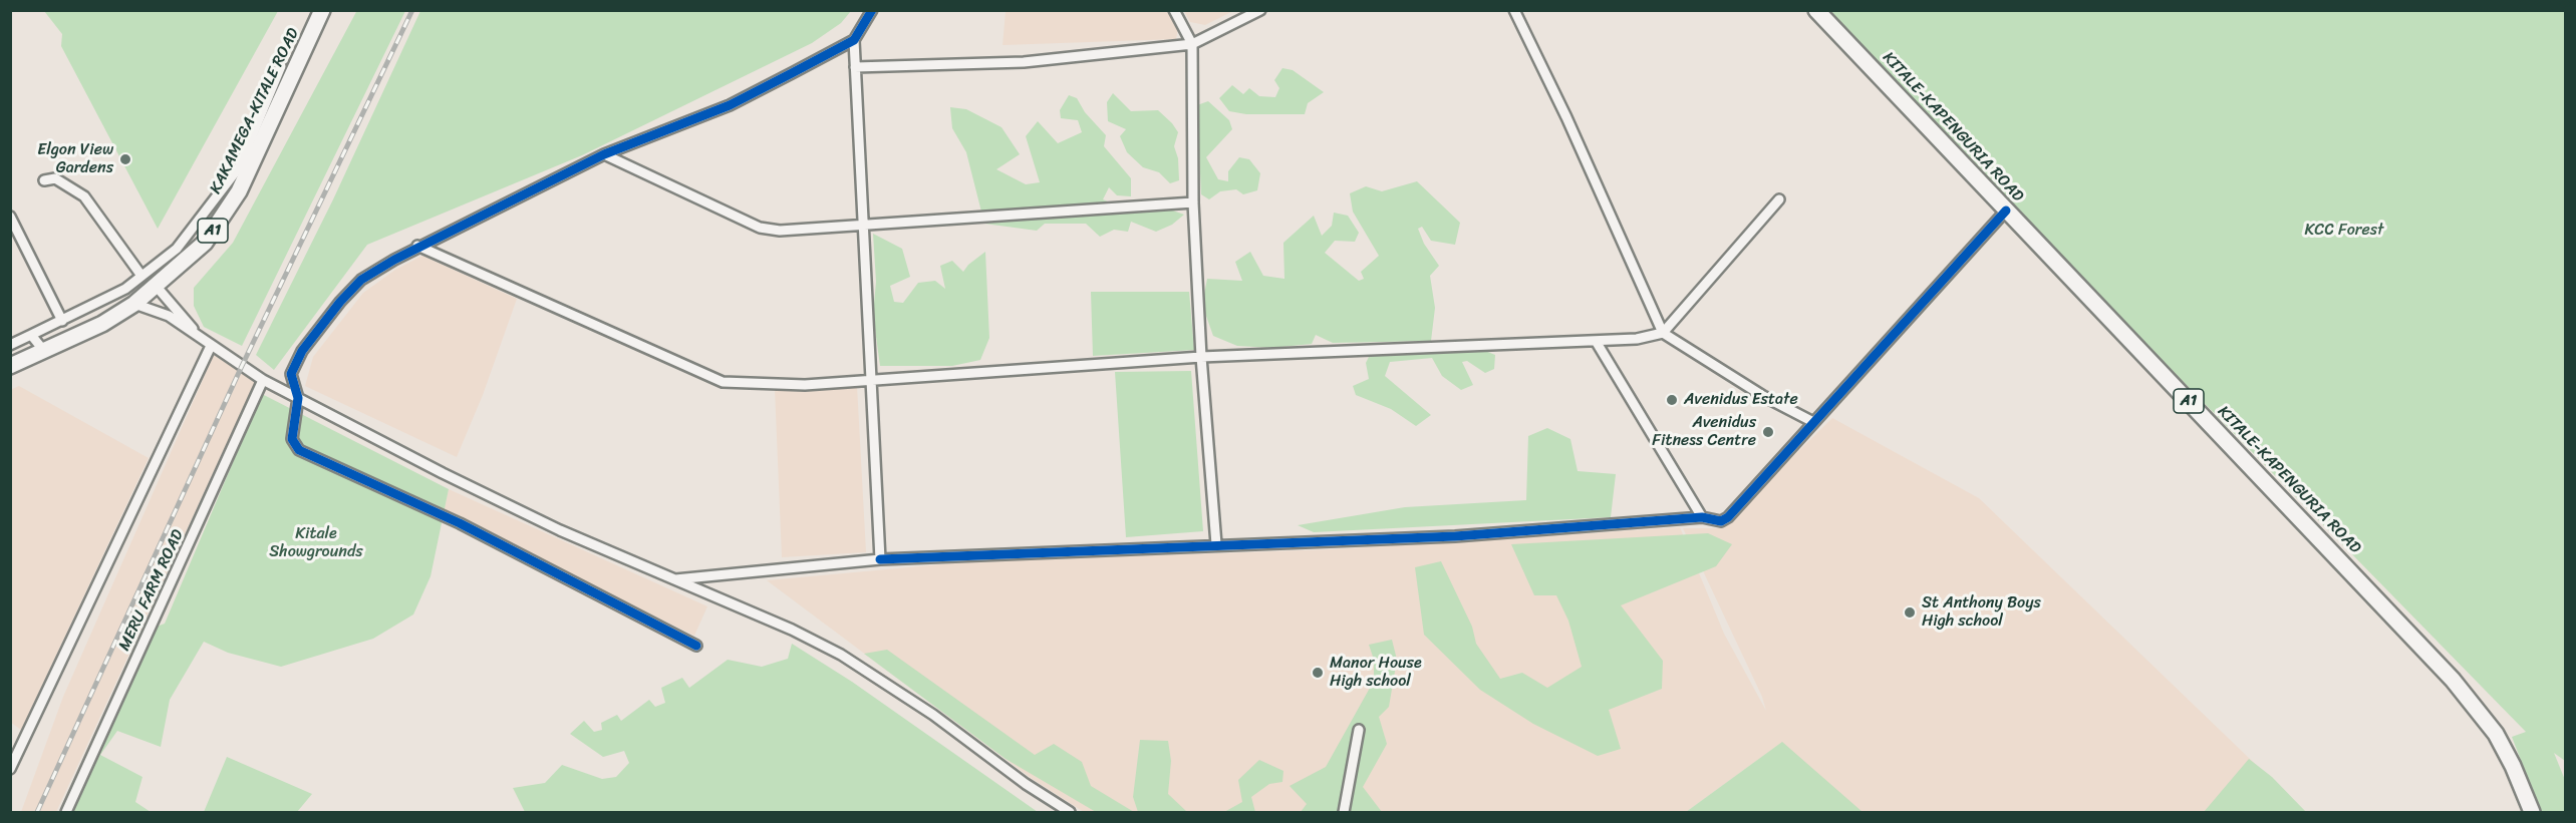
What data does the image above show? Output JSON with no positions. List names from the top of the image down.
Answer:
{
  "streets": {
    "highway": ["KAKAMEGA-KITALE ROAD", "KITALE-KAPENGURIA ROAD", "A1"],
    "street": ["MERU FARM ROAD"]
  },
  "parks": ["KCC Forest", "Kitale Showgrounds"],
  "places": [
    "Elgon View Gardens",
    "Avenidus Estate",
    "Avenidus Fitness Centre",
    "St Anthony Boys High school",
    "Manor House High school"
  ]
}
